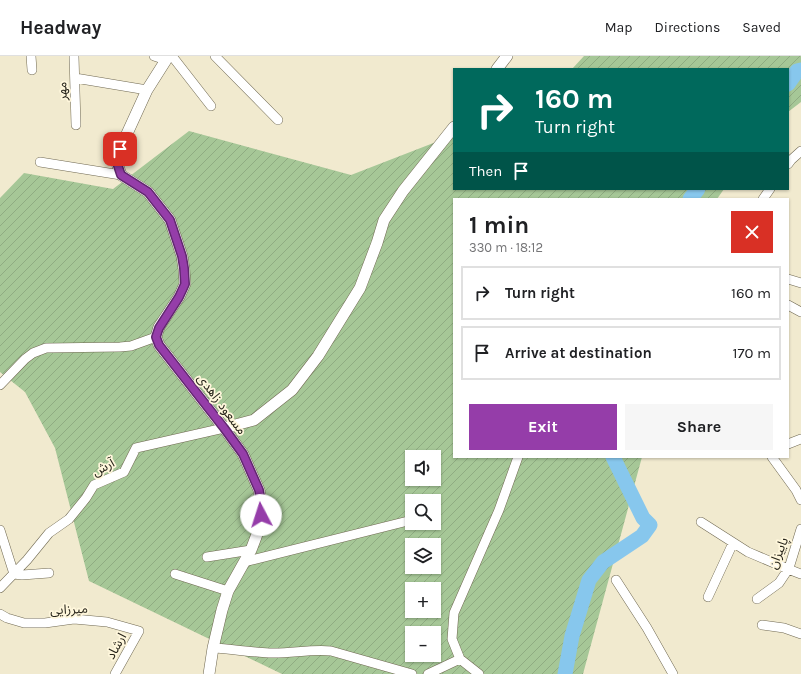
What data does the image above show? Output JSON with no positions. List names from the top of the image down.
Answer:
{
  "streets": {
    "street": [
      "مهر",
      "مسعود زاهدی",
      "آرش",
      "پاییزان",
      "میرزایی",
      "ارشاد"
    ]
  },
  "crossings": [
    ["مسعود زاهدی", "آرش"],
    ["میرزایی", "ارشاد"]
  ],
  "page": {
    "header": "Headway",
    "nav": ["Map", "Directions", "Saved"],
    "turn": ["160 m", "Turn right"],
    "then": "Then",
    "heading": ["1 min", "330 m · 18:12"],
    "list": [
      {
        "name": "Turn right",
        "value": "160 m"
      },
      {
        "name": "Arrive at destination",
        "value": "170 m"
      }
    ],
    "buttons": ["Exit", "Share"],
    "map_buttons": ["+", "−"]
  }
}
